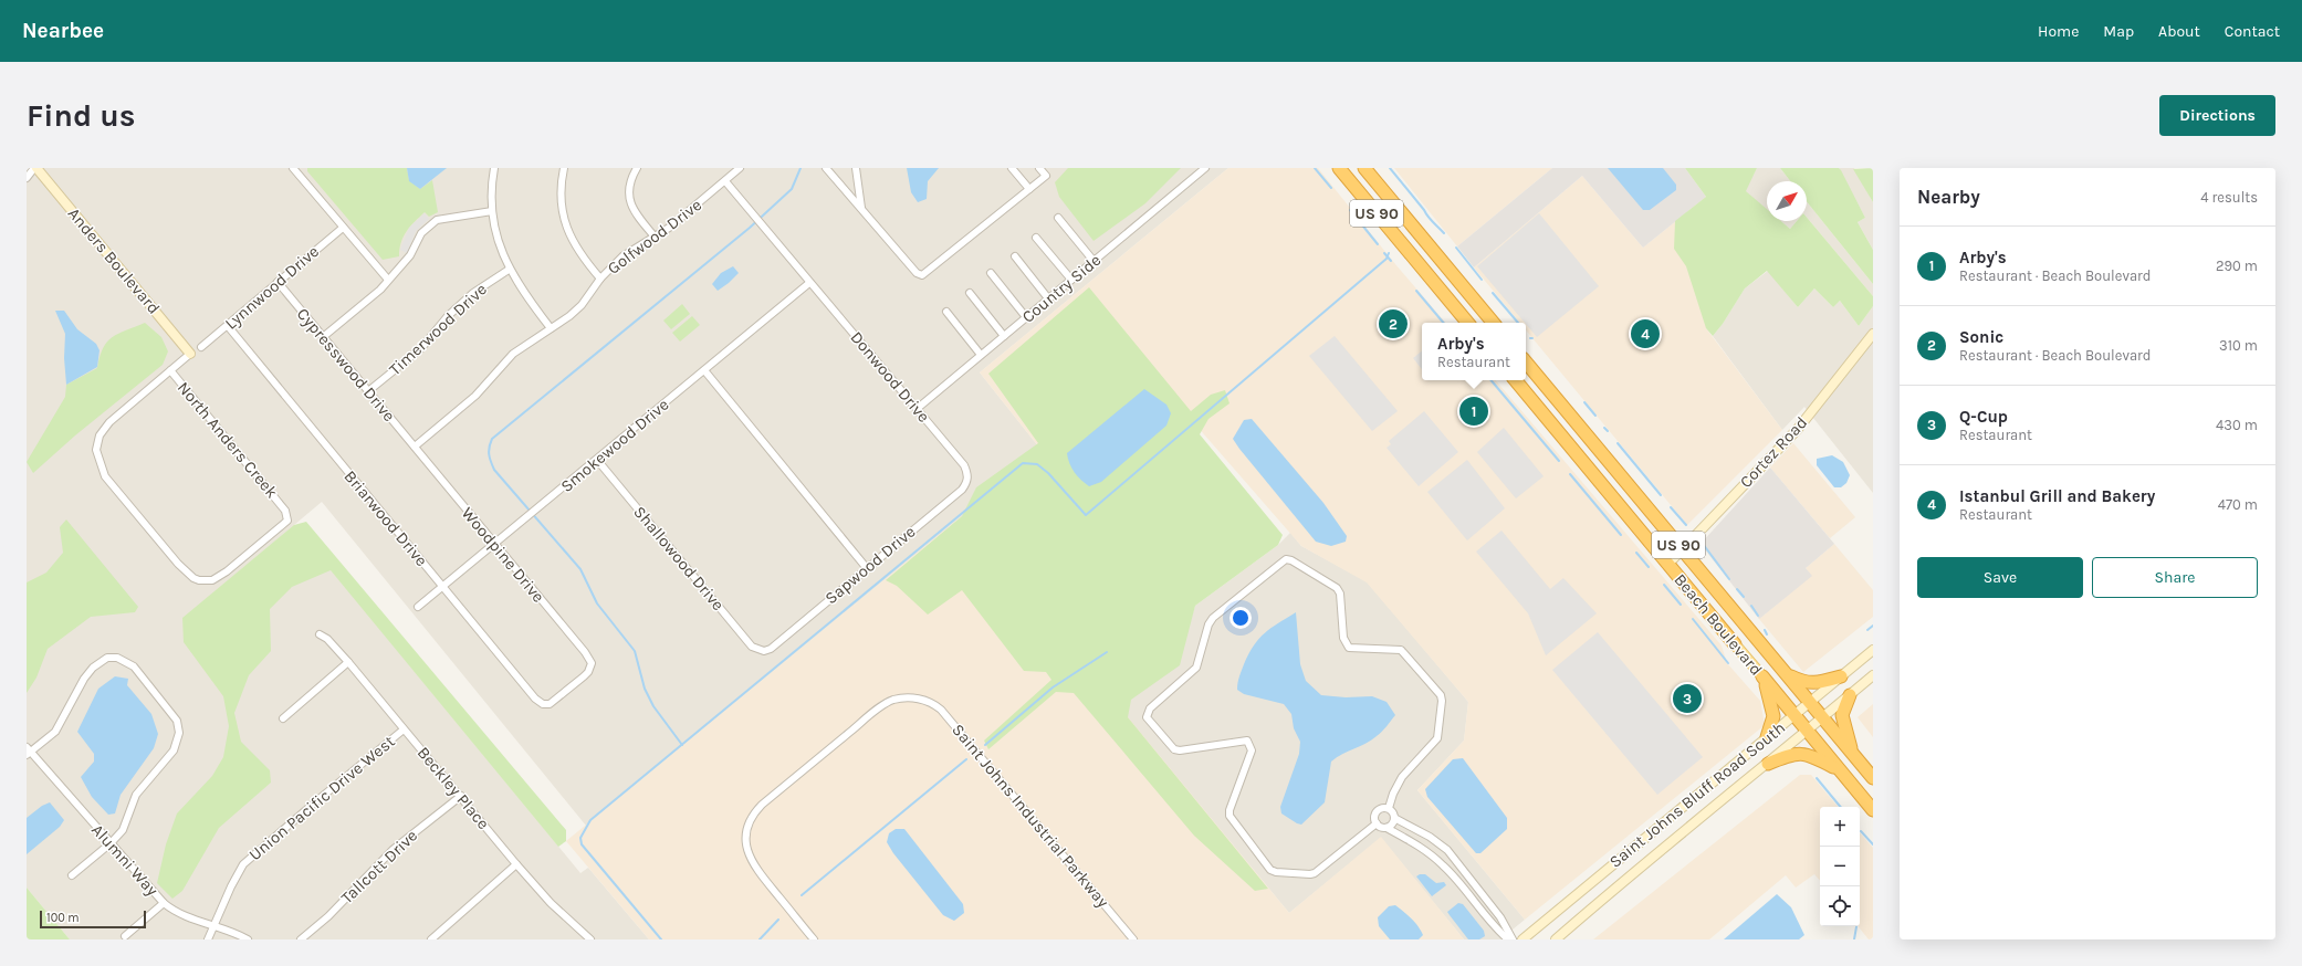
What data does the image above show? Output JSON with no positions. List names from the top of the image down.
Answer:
{
  "streets": {
    "highway": ["US 90", "Beach Boulevard"],
    "main road": ["Anders Boulevard", "Cortez Road", "Saint Johns Bluff Road South"],
    "street": [
      "Golfwood Drive",
      "Lynnwood Drive",
      "Country Side",
      "Timerwood Drive",
      "Cypresswood Drive",
      "Donwood Drive",
      "North Anders Creek",
      "Smokewood Drive",
      "Briarwood Drive",
      "Woodpine Drive",
      "Shallowood Drive",
      "Sapwood Drive",
      "Beckley Place",
      "Union Pacific Drive West",
      "Saint Johns Industrial Parkway",
      "Alumni Way",
      "Tallcott Drive"
    ]
  },
  "crossings": [
    ["US 90", "Cortez Road"],
    ["US 90", "Saint Johns Bluff Road South"],
    ["Golfwood Drive", "Cypresswood Drive"],
    ["Golfwood Drive", "Donwood Drive"],
    ["Golfwood Drive", "Woodpine Drive"],
    ["Lynnwood Drive", "Cypresswood Drive"],
    ["Lynnwood Drive", "Briarwood Drive"],
    ["Country Side", "Donwood Drive"],
    ["Timerwood Drive", "Cypresswood Drive"],
    ["Cypresswood Drive", "Woodpine Drive"],
    ["Donwood Drive", "Smokewood Drive"],
    ["Donwood Drive", "Sapwood Drive"],
    ["Smokewood Drive", "Briarwood Drive"],
    ["Smokewood Drive", "Woodpine Drive"],
    ["Smokewood Drive", "Shallowood Drive"],
    ["Cortez Road", "Beach Boulevard"],
    ["Briarwood Drive", "Woodpine Drive"],
    ["Shallowood Drive", "Sapwood Drive"],
    ["Beach Boulevard", "Saint Johns Bluff Road South"],
    ["Beckley Place", "Union Pacific Drive West"],
    ["Beckley Place", "Tallcott Drive"],
    ["Union Pacific Drive West", "Alumni Way"]
  ],
  "scale_bar": "100 m",
  "north": "top right",
  "page": {
    "header": "Nearbee",
    "nav": [
      "Home",
      "Map",
      "About",
      "Contact"
    ],
    "buttons": [
      "Directions",
      ["Save", "Share"]
    ],
    "title": "Find us",
    "heading": ["Nearby", "4 results"],
    "list": [
      {
        "mark": "1",
        "name": "Arby's",
        "note": "Restaurant · Beach Boulevard",
        "value": "290 m"
      },
      {
        "mark": "2",
        "name": "Sonic",
        "note": "Restaurant · Beach Boulevard",
        "value": "310 m"
      },
      {
        "mark": "3",
        "name": "Q-Cup",
        "note": "Restaurant",
        "value": "430 m"
      },
      {
        "mark": "4",
        "name": "Istanbul Grill and Bakery",
        "note": "Restaurant",
        "value": "470 m"
      }
    ],
    "pins": [
      "2",
      "4",
      "1",
      "3"
    ],
    "popup": ["Arby's", "Restaurant"],
    "map_buttons": ["+", "−"],
    "scale": "100 m"
  }
}
